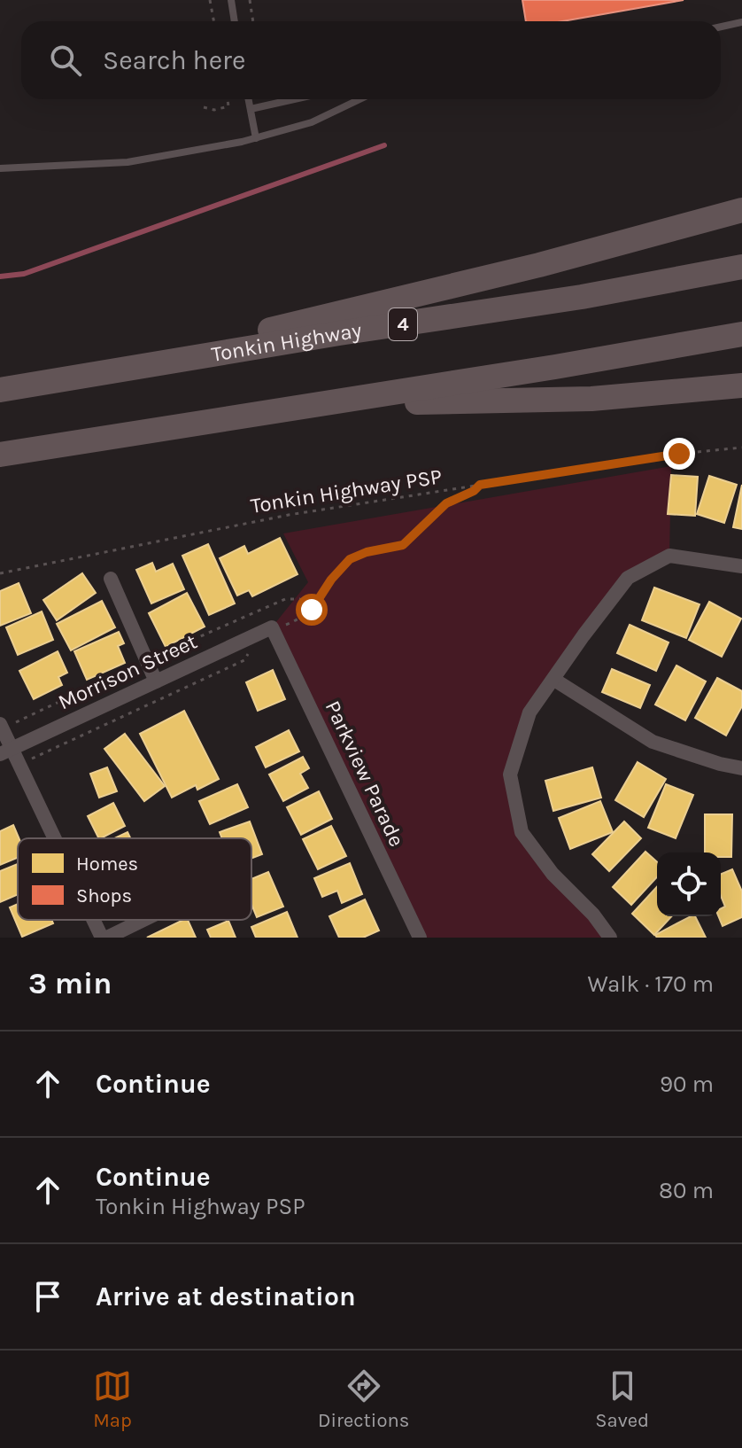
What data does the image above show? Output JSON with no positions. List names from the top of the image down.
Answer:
{
  "streets": {
    "highway": ["4", "Tonkin Highway"],
    "street": ["Morrison Street", "Parkview Parade"],
    "path": ["Tonkin Highway PSP"]
  },
  "crossings": [
    ["Morrison Street", "Parkview Parade"]
  ],
  "legend": ["Homes", "Shops"],
  "page": {
    "search": "Search here",
    "heading": ["3 min", "Walk · 170 m"],
    "list": [
      ["Continue", "90 m"],
      ["Continue", "Tonkin Highway PSP", "80 m"],
      "Arrive at destination"
    ],
    "nav": ["Map", "Directions", "Saved"]
  }
}
